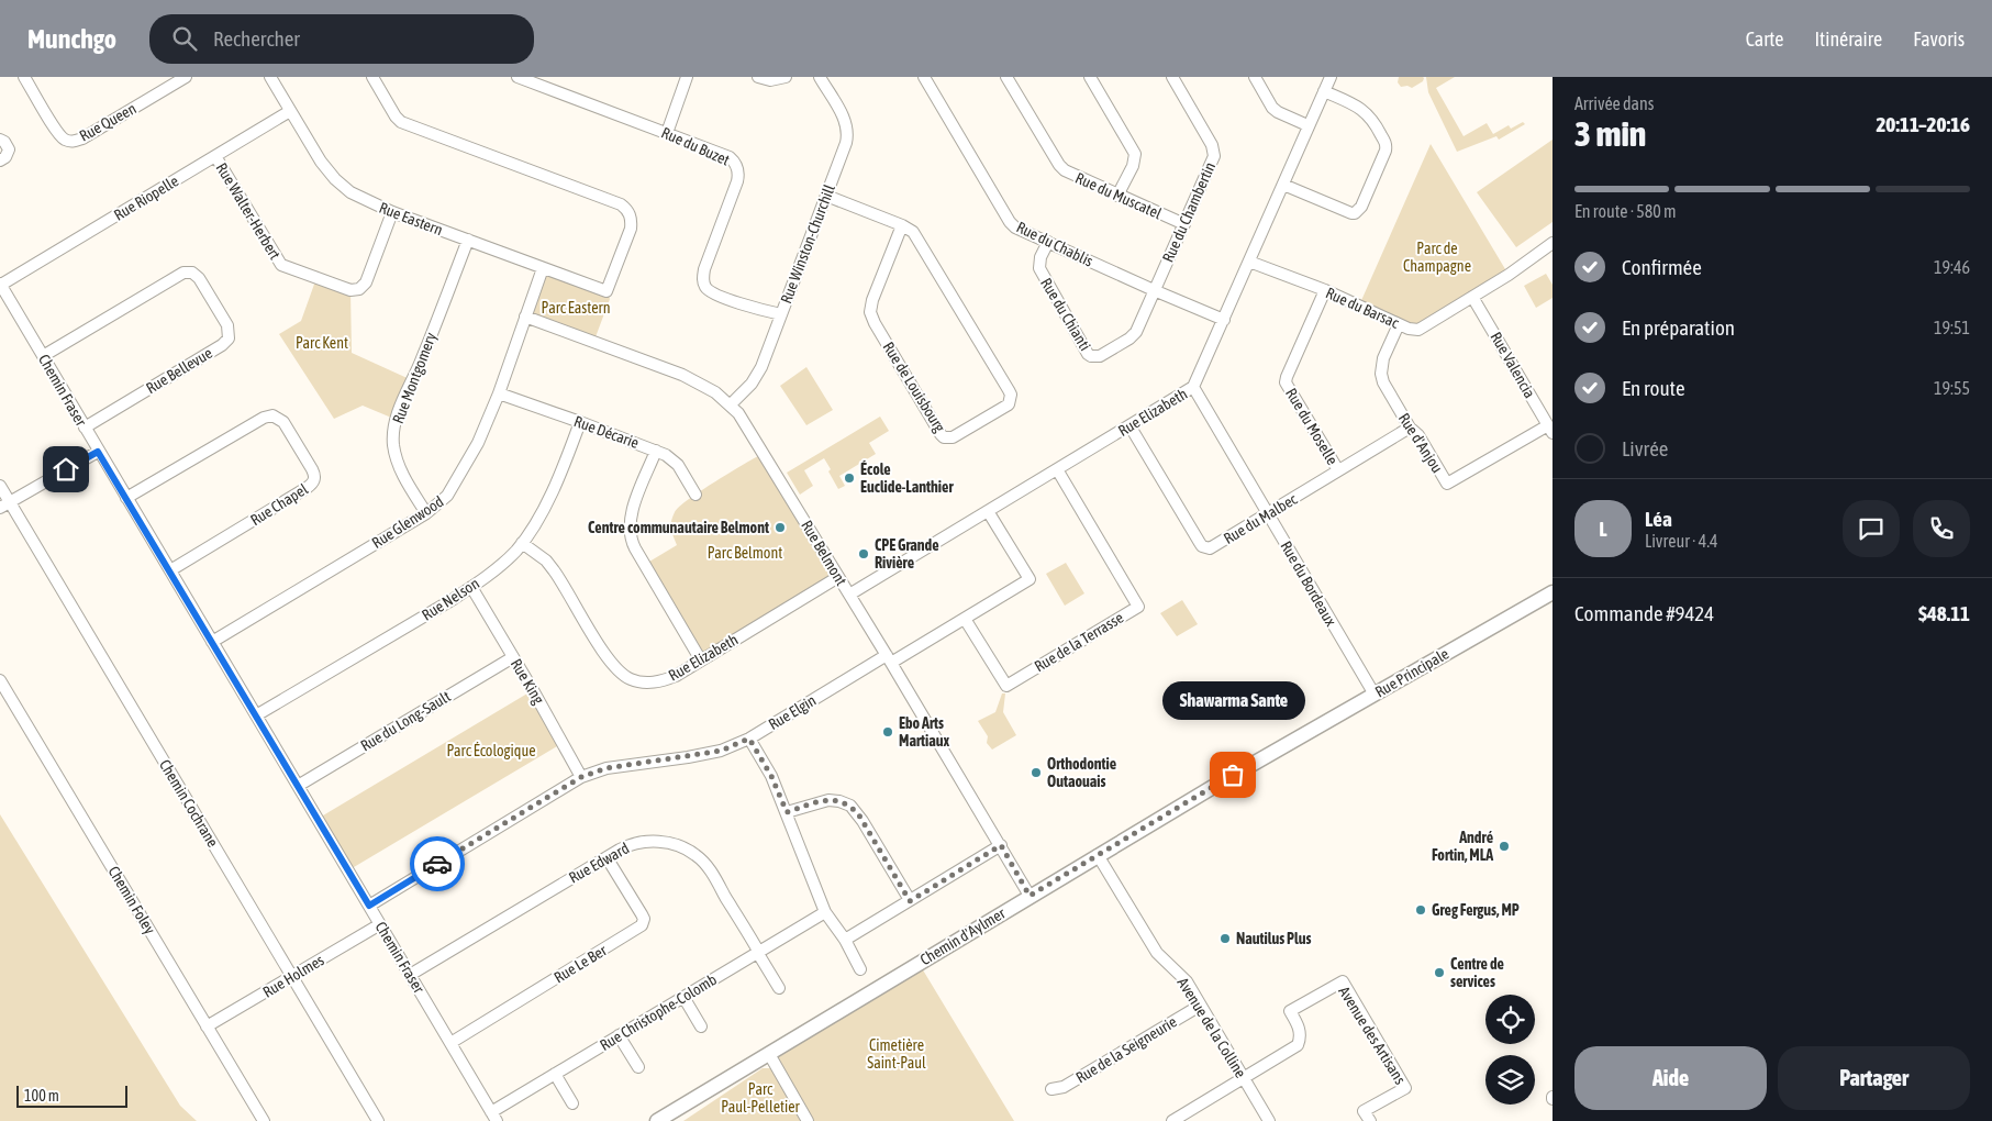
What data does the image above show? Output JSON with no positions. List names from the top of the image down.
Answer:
{
  "streets": {
    "main road": ["Rue Principale", "Chemin d'Aylmer"],
    "street": [
      "Rue Queen",
      "Rue du Buzet",
      "Rue du Muscatel",
      "Rue Riopelle",
      "Rue Walter-Herbert",
      "Rue du Chambertin",
      "Rue Eastern",
      "Rue Winston-Churchill",
      "Rue du Chablis",
      "Rue du Barsac",
      "Rue du Chianti",
      "Rue Valencia",
      "Rue Bellevue",
      "Rue Montgomery",
      "Rue de Louisbourg",
      "Chemin Fraser",
      "Rue Elizabeth",
      "Rue du Moselle",
      "Rue Décarie",
      "Rue d'Anjou",
      "Rue Chapel",
      "Rue du Malbec",
      "Rue Glenwood",
      "Rue Belmont",
      "Rue du Bordeaux",
      "Rue Nelson",
      "Rue de la Terrasse",
      "Rue King",
      "Rue Elgin",
      "Rue du Long-Sault",
      "Chemin Cochrane",
      "Rue Edward",
      "Chemin Foley",
      "Rue Le Ber",
      "Rue Holmes",
      "Rue Christophe-Colomb",
      "Avenue de la Colline",
      "Avenue des Artisans",
      "Rue de la Seigneurie"
    ]
  },
  "crossings": [
    ["Rue du Buzet", "Rue Winston-Churchill"],
    ["Rue du Muscatel", "Rue du Chambertin"],
    ["Rue Riopelle", "Rue Walter-Herbert"],
    ["Rue Riopelle", "Rue Eastern"],
    ["Rue Riopelle", "Chemin Fraser"],
    ["Rue Walter-Herbert", "Rue Eastern"],
    ["Rue du Chambertin", "Rue du Chablis"],
    ["Rue du Chambertin", "Rue du Chianti"],
    ["Rue Eastern", "Rue Montgomery"],
    ["Rue Eastern", "Rue Glenwood"],
    ["Rue Winston-Churchill", "Rue de Louisbourg"],
    ["Rue Winston-Churchill", "Rue Belmont"],
    ["Rue du Chablis", "Rue du Chianti"],
    ["Rue du Chablis", "Rue Elizabeth"],
    ["Rue du Barsac", "Rue Valencia"],
    ["Rue du Barsac", "Rue Elizabeth"],
    ["Rue du Barsac", "Rue du Moselle"],
    ["Rue du Barsac", "Rue d'Anjou"],
    ["Rue Valencia", "Rue d'Anjou"],
    ["Rue Bellevue", "Chemin Fraser"],
    ["Rue Montgomery", "Rue Glenwood"],
    ["Chemin Fraser", "Rue Chapel"],
    ["Chemin Fraser", "Rue Glenwood"],
    ["Chemin Fraser", "Rue Nelson"],
    ["Chemin Fraser", "Rue Elgin"],
    ["Chemin Fraser", "Rue du Long-Sault"],
    ["Chemin Fraser", "Rue Edward"],
    ["Chemin Fraser", "Rue Le Ber"],
    ["Chemin Fraser", "Rue Holmes"],
    ["Chemin Fraser", "Rue Christophe-Colomb"],
    ["Rue Elizabeth", "Rue du Malbec"],
    ["Rue Elizabeth", "Rue Belmont"],
    ["Rue Elizabeth", "Rue du Bordeaux"],
    ["Rue Elizabeth", "Rue Nelson"],
    ["Rue Elizabeth", "Rue de la Terrasse"],
    ["Rue Elizabeth", "Rue Elgin"],
    ["Rue du Moselle", "Rue du Malbec"],
    ["Rue Décarie", "Rue Glenwood"],
    ["Rue Décarie", "Rue Nelson"],
    ["Rue d'Anjou", "Rue du Malbec"],
    ["Rue du Malbec", "Rue du Bordeaux"],
    ["Rue Glenwood", "Rue Belmont"],
    ["Rue Belmont", "Rue Elgin"],
    ["Rue Belmont", "Chemin d'Aylmer"],
    ["Rue du Bordeaux", "Rue Principale"],
    ["Rue Nelson", "Rue King"],
    ["Rue de la Terrasse", "Rue Elgin"],
    ["Rue Principale", "Chemin d'Aylmer"],
    ["Rue King", "Rue Elgin"],
    ["Rue King", "Rue du Long-Sault"],
    ["Chemin Cochrane", "Rue Holmes"],
    ["Rue Edward", "Rue Le Ber"],
    ["Rue Edward", "Rue Christophe-Colomb"],
    ["Chemin Foley", "Rue Holmes"],
    ["Chemin d'Aylmer", "Avenue de la Colline"],
    ["Avenue de la Colline", "Avenue des Artisans"],
    ["Avenue de la Colline", "Rue de la Seigneurie"]
  ],
  "parks": [
    "Parc de Champagne",
    "Parc Eastern",
    "Parc Kent",
    "Parc Belmont",
    "Parc Écologique",
    "Cimetière Saint-Paul",
    "Parc Paul-Pelletier"
  ],
  "places": [
    "École Euclide-Lanthier",
    "Centre communautaire Belmont",
    "CPE Grande Rivière",
    "Ebo Arts Martiaux",
    "Orthodontie Outaouais",
    "Shawarma Sante",
    "André Fortin, MLA",
    "Greg Fergus, MP",
    "Nautilus Plus",
    "Centre de services"
  ],
  "scale_bar": "100 m",
  "page": {
    "header": "Munchgo",
    "search": "Rechercher",
    "nav": ["Carte", "Itinéraire", "Favoris"],
    "heading": ["3 min", "Arrivée dans", "20:11–20:16"],
    "panel": [
      "Léa",
      "Livreur · 4.4",
      "Commande #9424",
      "$48.11"
    ],
    "bar": "En route · 580 m",
    "list": [
      ["Confirmée", "19:46"],
      ["En préparation", "19:51"],
      ["En route", "19:55"],
      "Livrée"
    ],
    "round": "L",
    "bubble": "Shawarma Sante",
    "buttons": ["Aide", "Partager"],
    "scale": "100 m"
  }
}
